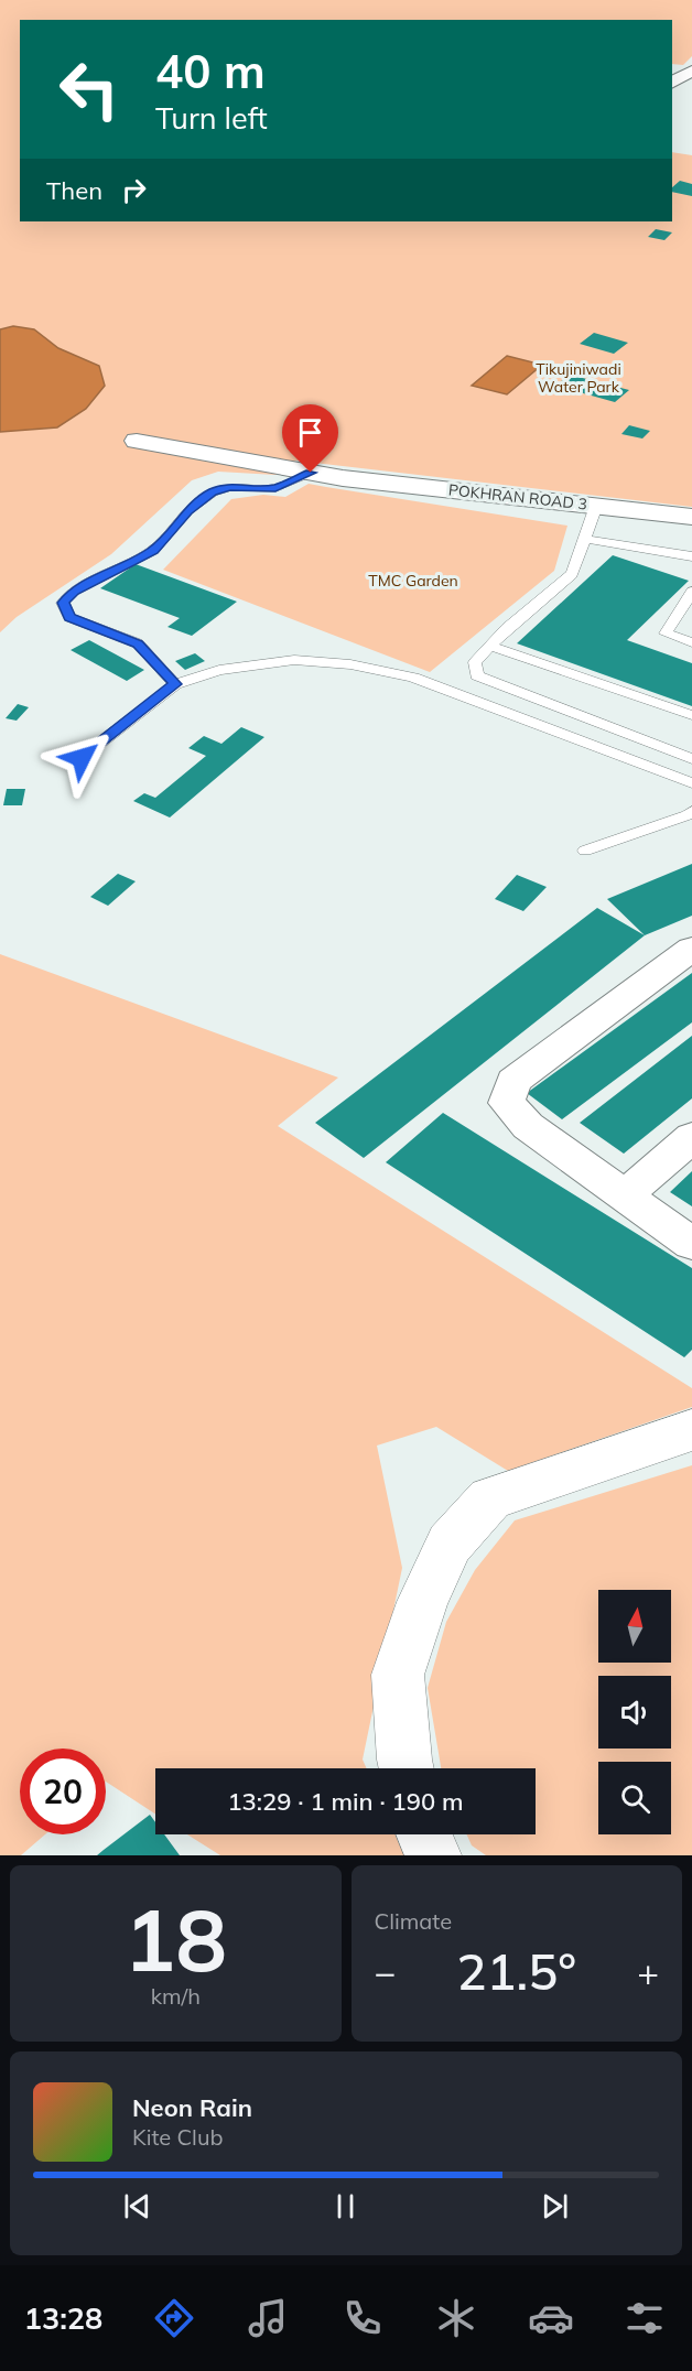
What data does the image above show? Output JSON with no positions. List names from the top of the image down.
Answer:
{
  "streets": {
    "street": ["POKHRAN ROAD 3"]
  },
  "parks": ["Tikujiniwadi Water Park", "TMC Garden"],
  "north": "top",
  "page": {
    "turn": ["40 m", "Turn left"],
    "then": "Then",
    "limit": "20",
    "trip": "13:29 · 1 min · 190 m",
    "tile": [
      ["18", "km/h"],
      "Climate"
    ],
    "heat": ["−", "21.5°", "+"],
    "song": ["Neon Rain", "Kite Club"],
    "tabs": "13:28"
  }
}
